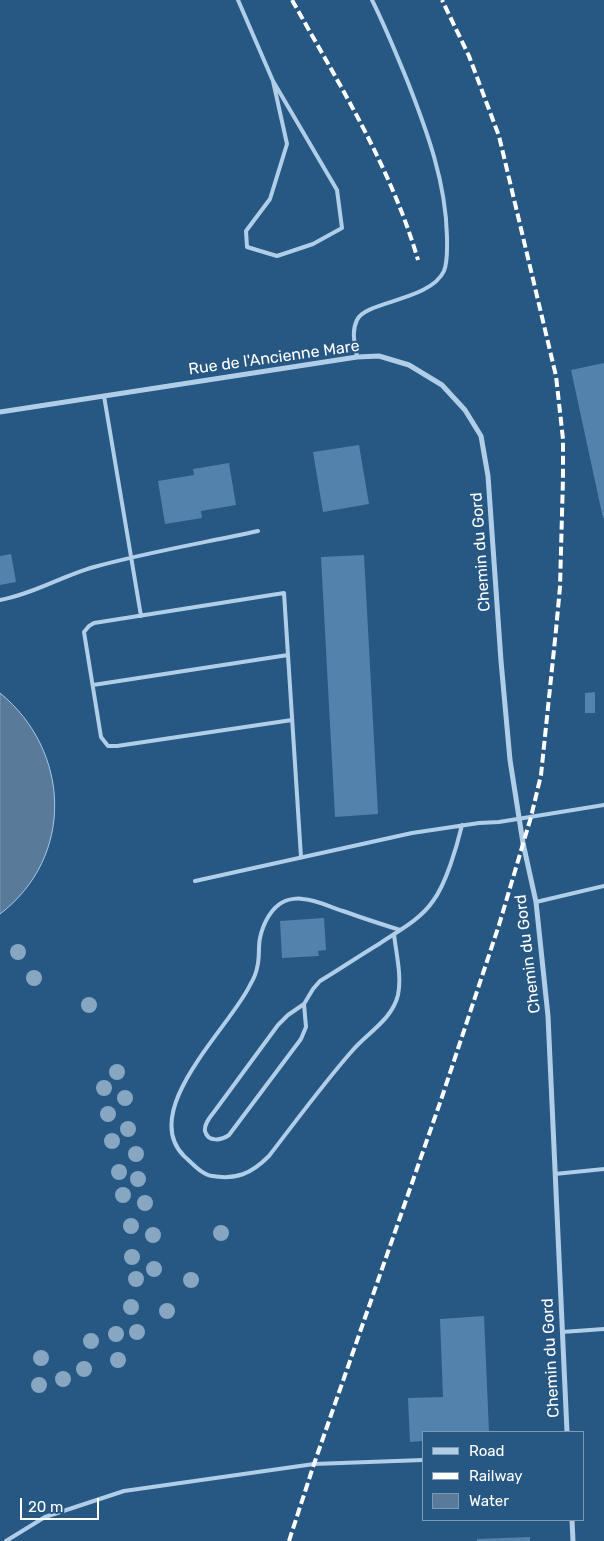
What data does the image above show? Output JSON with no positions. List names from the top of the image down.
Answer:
{
  "streets": {
    "street": ["Rue de l'Ancienne Mare", "Chemin du Gord"]
  },
  "crossings": [
    ["Rue de l'Ancienne Mare", "Chemin du Gord"]
  ],
  "legend": ["Road", "Railway", "Water"],
  "scale_bar": "20 m"
}
